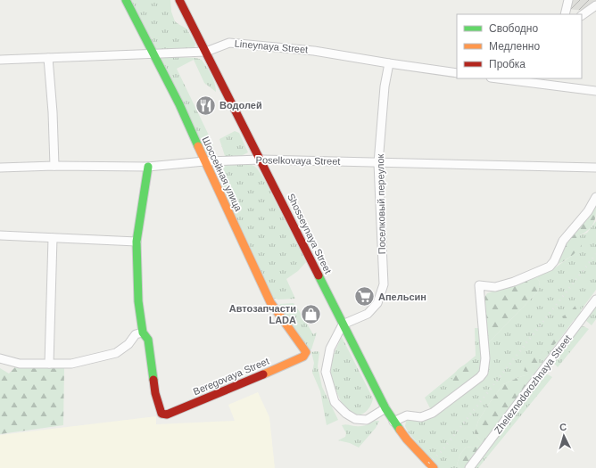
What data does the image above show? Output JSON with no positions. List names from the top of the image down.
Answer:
{
  "streets": {
    "street": [
      "Lineynaya Street",
      "Poselkovaya Street",
      "Шоссейная улица",
      "Поселковый переулок",
      "Shosseynaya Street",
      "Beregovaya Street",
      "Zheleznodorozhnaya Street"
    ]
  },
  "crossings": [
    ["Lineynaya Street", "Шоссейная улица"],
    ["Lineynaya Street", "Поселковый переулок"],
    ["Lineynaya Street", "Shosseynaya Street"],
    ["Poselkovaya Street", "Шоссейная улица"],
    ["Poselkovaya Street", "Поселковый переулок"],
    ["Poselkovaya Street", "Shosseynaya Street"],
    ["Шоссейная улица", "Beregovaya Street"],
    ["Поселковый переулок", "Shosseynaya Street"]
  ],
  "places": {
    "restaurant": ["Водолей"],
    "supermarket": ["Апельсин"],
    "shop": ["Автозапчасти LADA"]
  },
  "legend": ["Свободно", "Медленно", "Пробка"],
  "north": "top"
}
